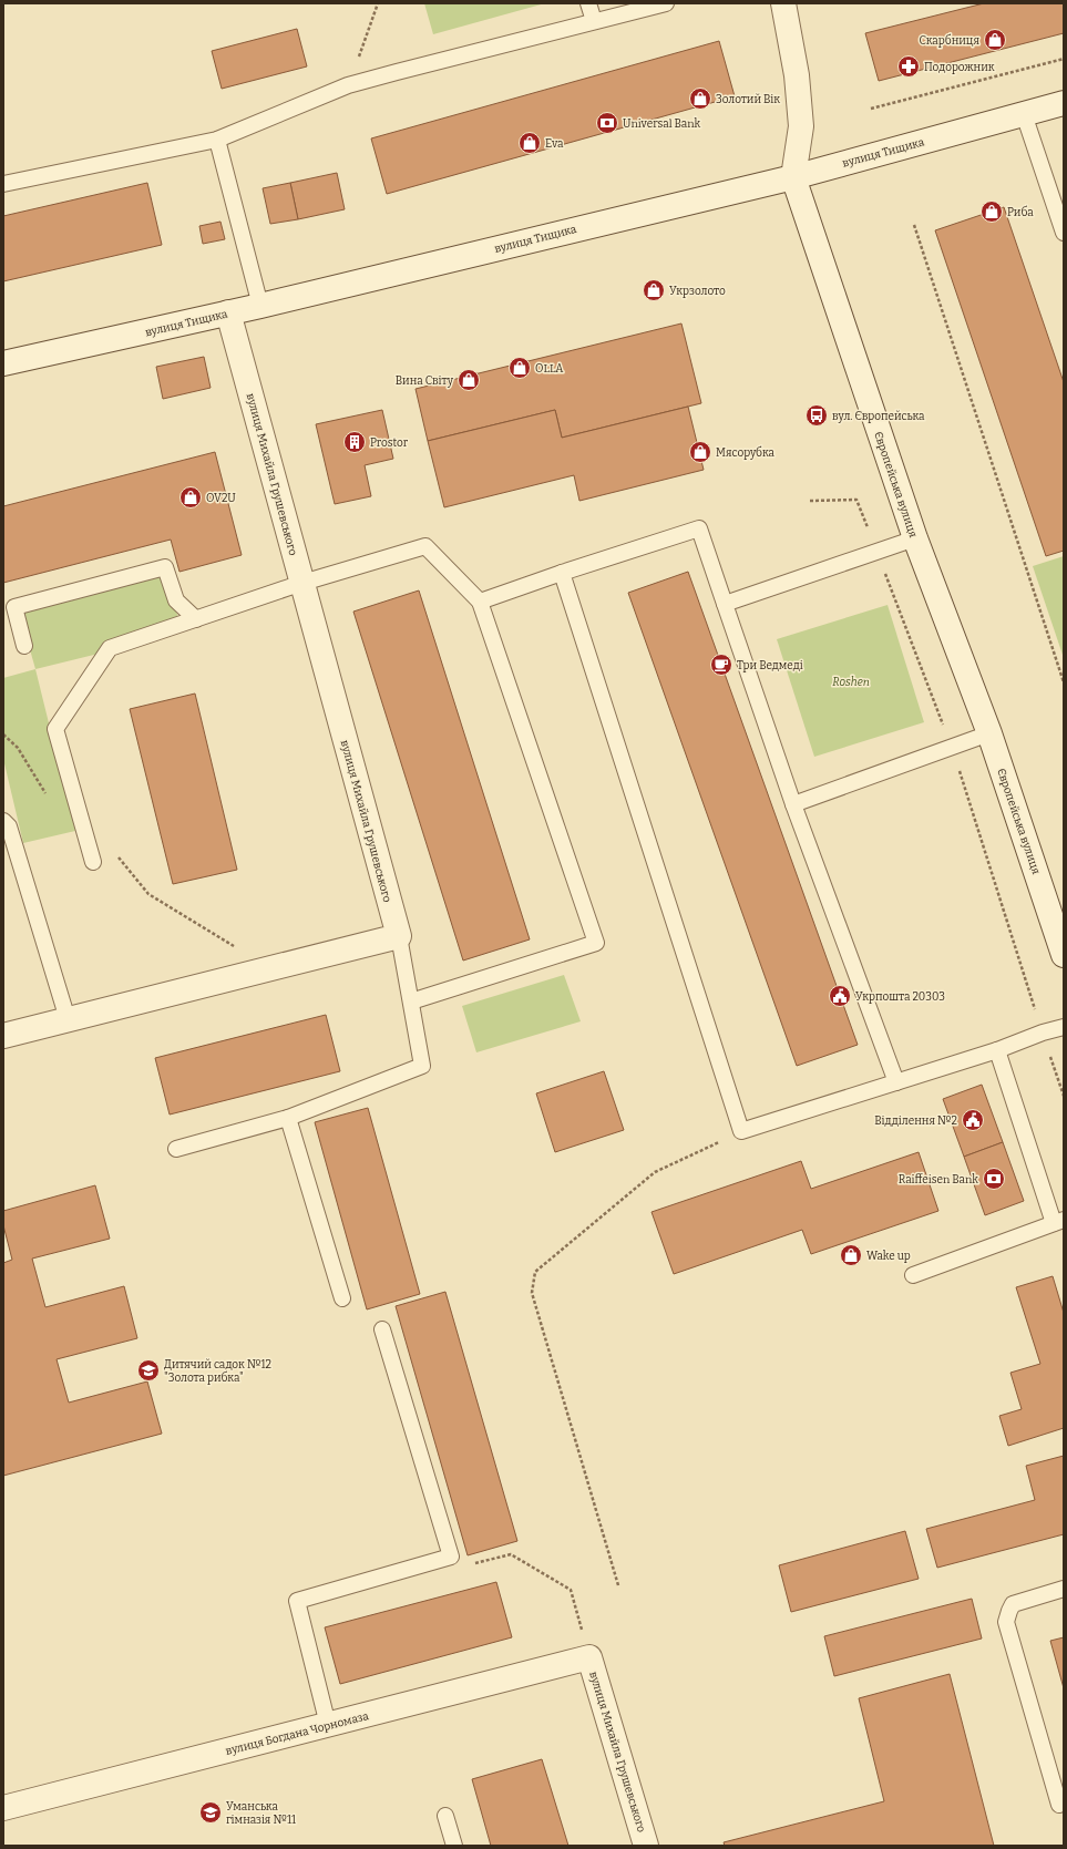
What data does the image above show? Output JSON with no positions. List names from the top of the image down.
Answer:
{
  "streets": {
    "street": [
      "вулиця Тищика",
      "вулиця Михайла Грушевського",
      "Європейська вулиця",
      "вулиця Богдана Чорномаза"
    ]
  },
  "crossings": [
    ["вулиця Тищика", "вулиця Михайла Грушевського"],
    ["вулиця Тищика", "Європейська вулиця"],
    ["вулиця Михайла Грушевського", "вулиця Богдана Чорномаза"]
  ],
  "parks": ["Roshen"],
  "places": {
    "shop": [
      "Скарбниця",
      "Золотий Вік",
      "Eva",
      "Риба",
      "Укрзолото",
      "OLLA",
      "Вина Світу",
      "Мясорубка",
      "OV2U",
      "Wake up"
    ],
    "pharmacy": ["Подорожник"],
    "bank": ["Universal Bank", "Raiffeisen Bank"],
    "bus stop": ["вул. Європейська"],
    "building": ["Prostor"],
    "cafe": ["Три Ведмеді"],
    "public building": ["Укрпошта 20303", "Відділення №2"],
    "school or university": ["Дитячий садок №12 \"Золота рибка\"", "Уманська гімназія №11"]
  }
}
